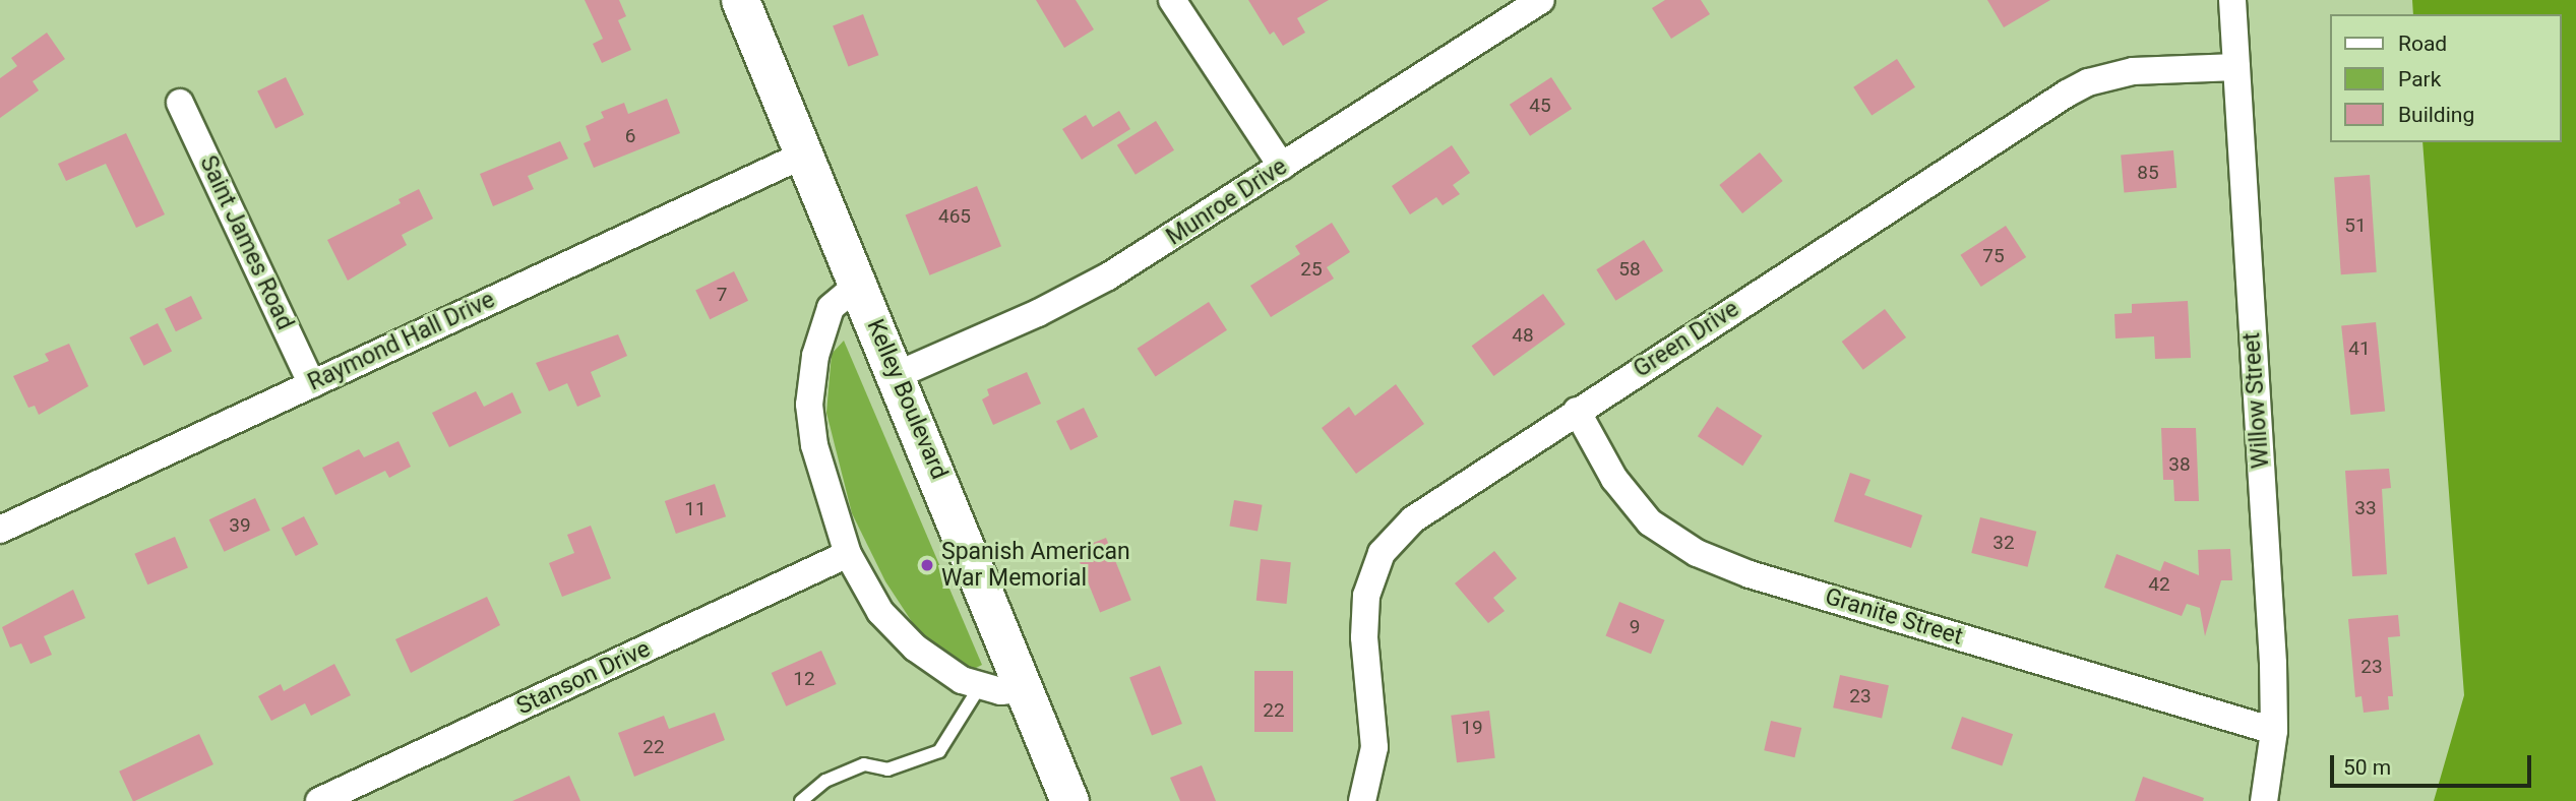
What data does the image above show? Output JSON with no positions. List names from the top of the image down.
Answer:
{
  "streets": {
    "main road": ["Kelley Boulevard"],
    "street": [
      "Munroe Drive",
      "Saint James Road",
      "Green Drive",
      "Raymond Hall Drive",
      "Willow Street",
      "Granite Street",
      "Stanson Drive"
    ]
  },
  "crossings": [
    ["Munroe Drive", "Kelley Boulevard"],
    ["Saint James Road", "Raymond Hall Drive"],
    ["Green Drive", "Willow Street"],
    ["Green Drive", "Granite Street"],
    ["Raymond Hall Drive", "Kelley Boulevard"],
    ["Willow Street", "Granite Street"]
  ],
  "places": ["Spanish American War Memorial"],
  "house_numbers": [
    "45",
    "6",
    "85",
    "465",
    "51",
    "75",
    "25",
    "58",
    "7",
    "48",
    "41",
    "38",
    "33",
    "11",
    "39",
    "32",
    "42",
    "9",
    "23",
    "12",
    "23",
    "22",
    "19",
    "22"
  ],
  "legend": ["Road", "Park", "Building"],
  "scale_bar": "50 m"
}
